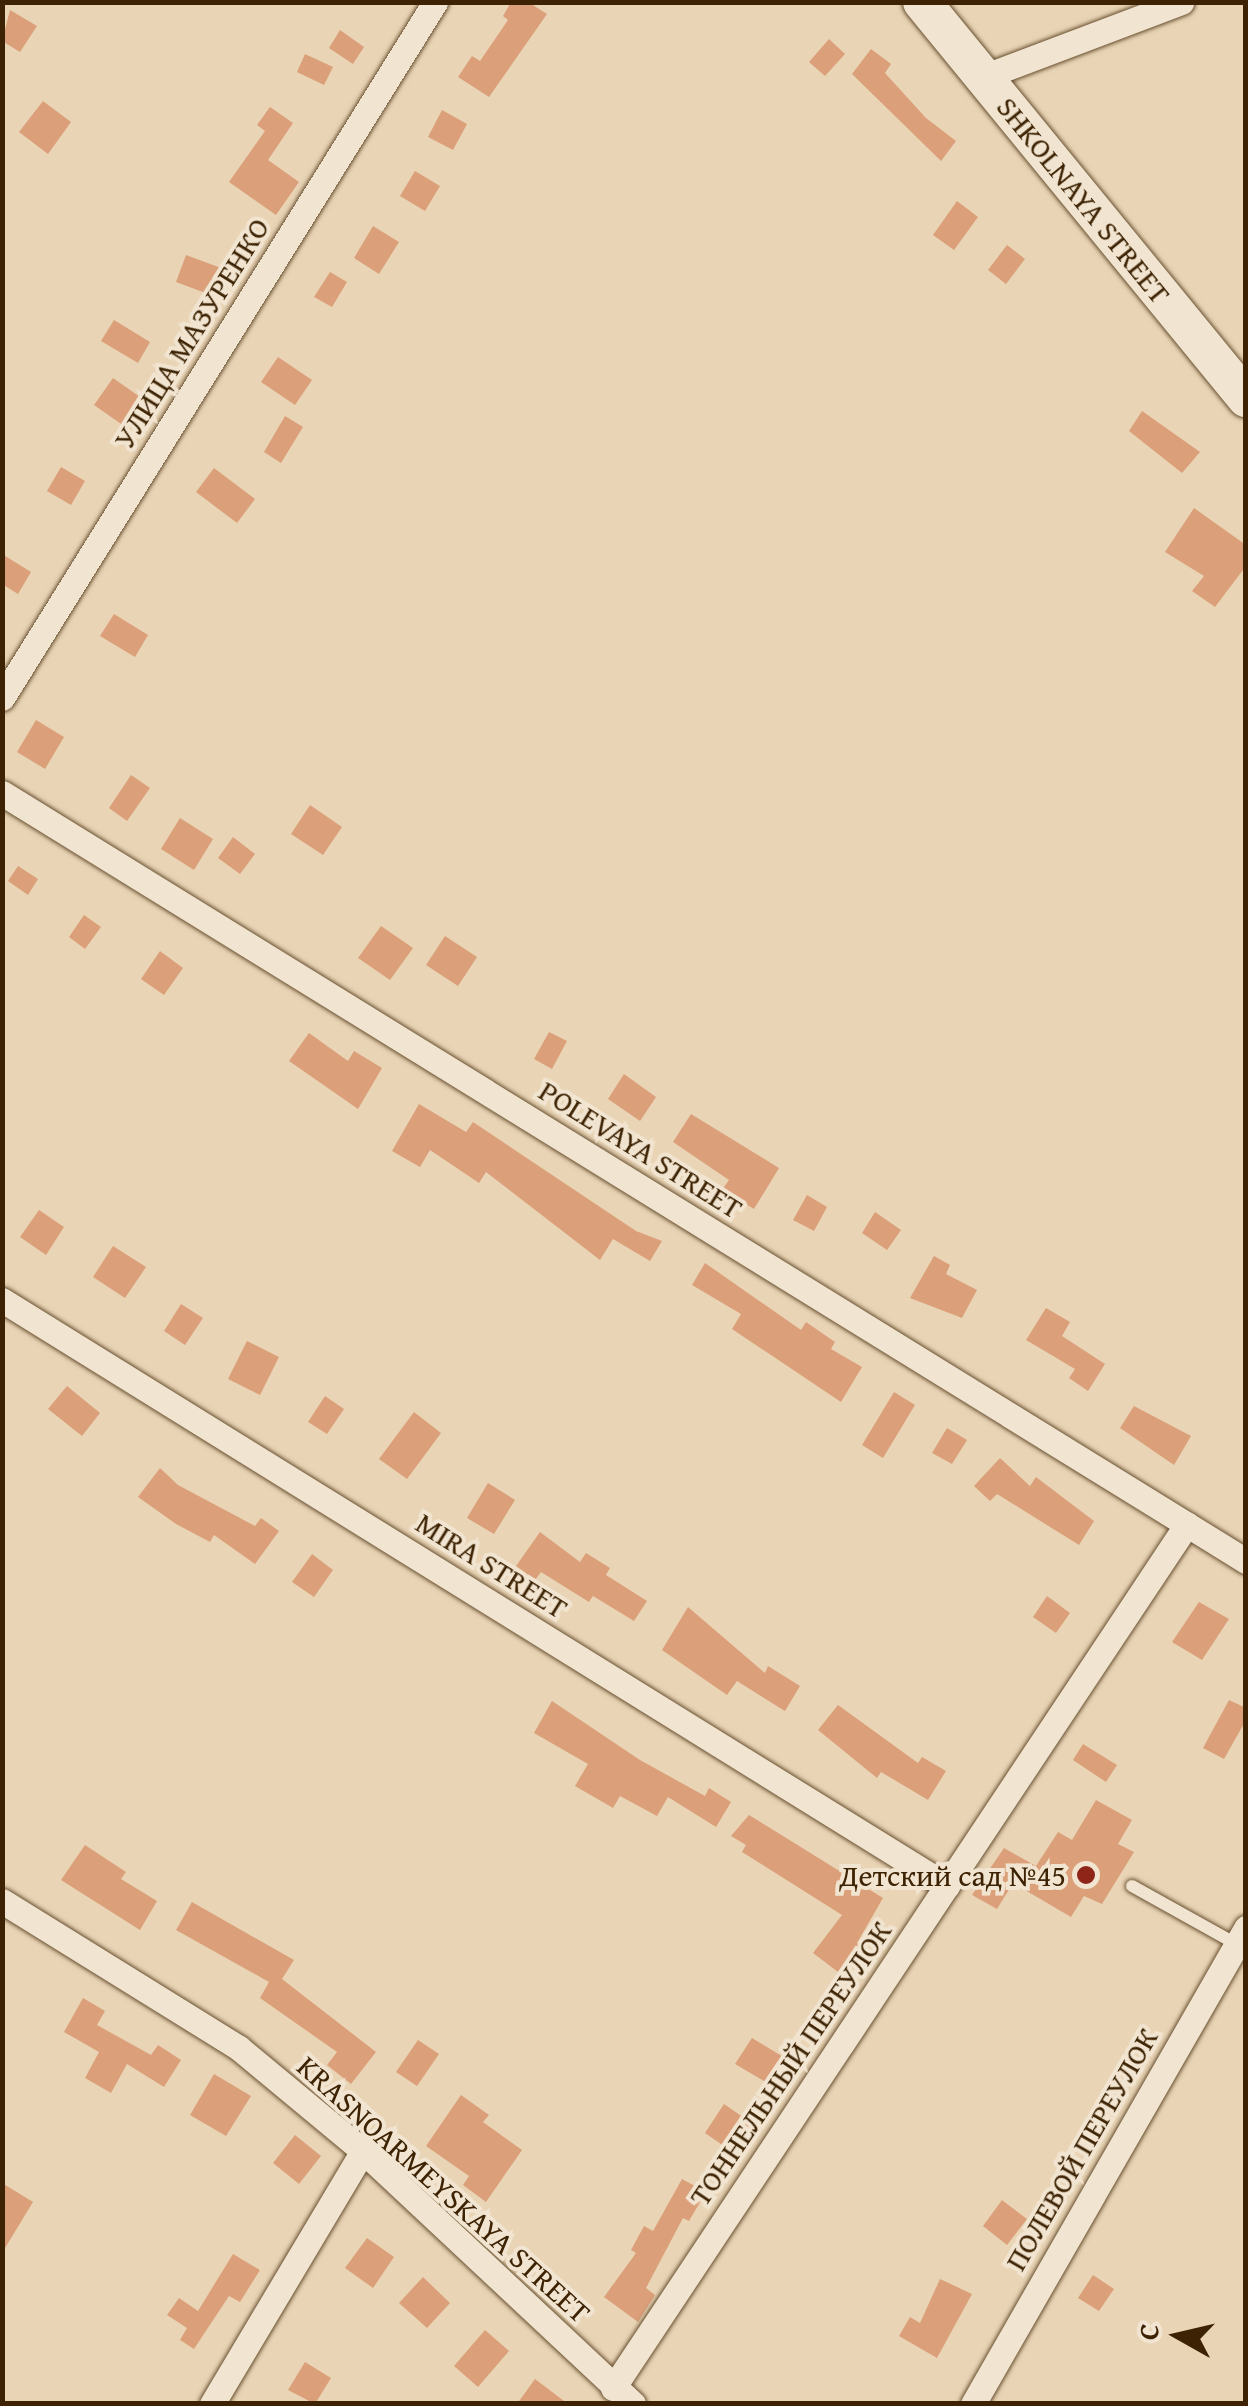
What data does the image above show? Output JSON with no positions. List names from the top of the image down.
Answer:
{
  "streets": {
    "main road": ["SHKOLNAYA STREET"],
    "street": [
      "УЛИЦА МАЗУРЕНКО",
      "POLEVAYA STREET",
      "MIRA STREET",
      "ТОННЕЛЬНЫЙ ПЕРЕУЛОК",
      "ПОЛЕВОЙ ПЕРЕУЛОК",
      "KRASNOARMEYSKAYA STREET"
    ]
  },
  "crossings": [
    ["POLEVAYA STREET", "ТОННЕЛЬНЫЙ ПЕРЕУЛОК"],
    ["MIRA STREET", "ТОННЕЛЬНЫЙ ПЕРЕУЛОК"],
    ["ТОННЕЛЬНЫЙ ПЕРЕУЛОК", "KRASNOARMEYSKAYA STREET"]
  ],
  "places": ["Детский сад №45"],
  "north": "left"
}
